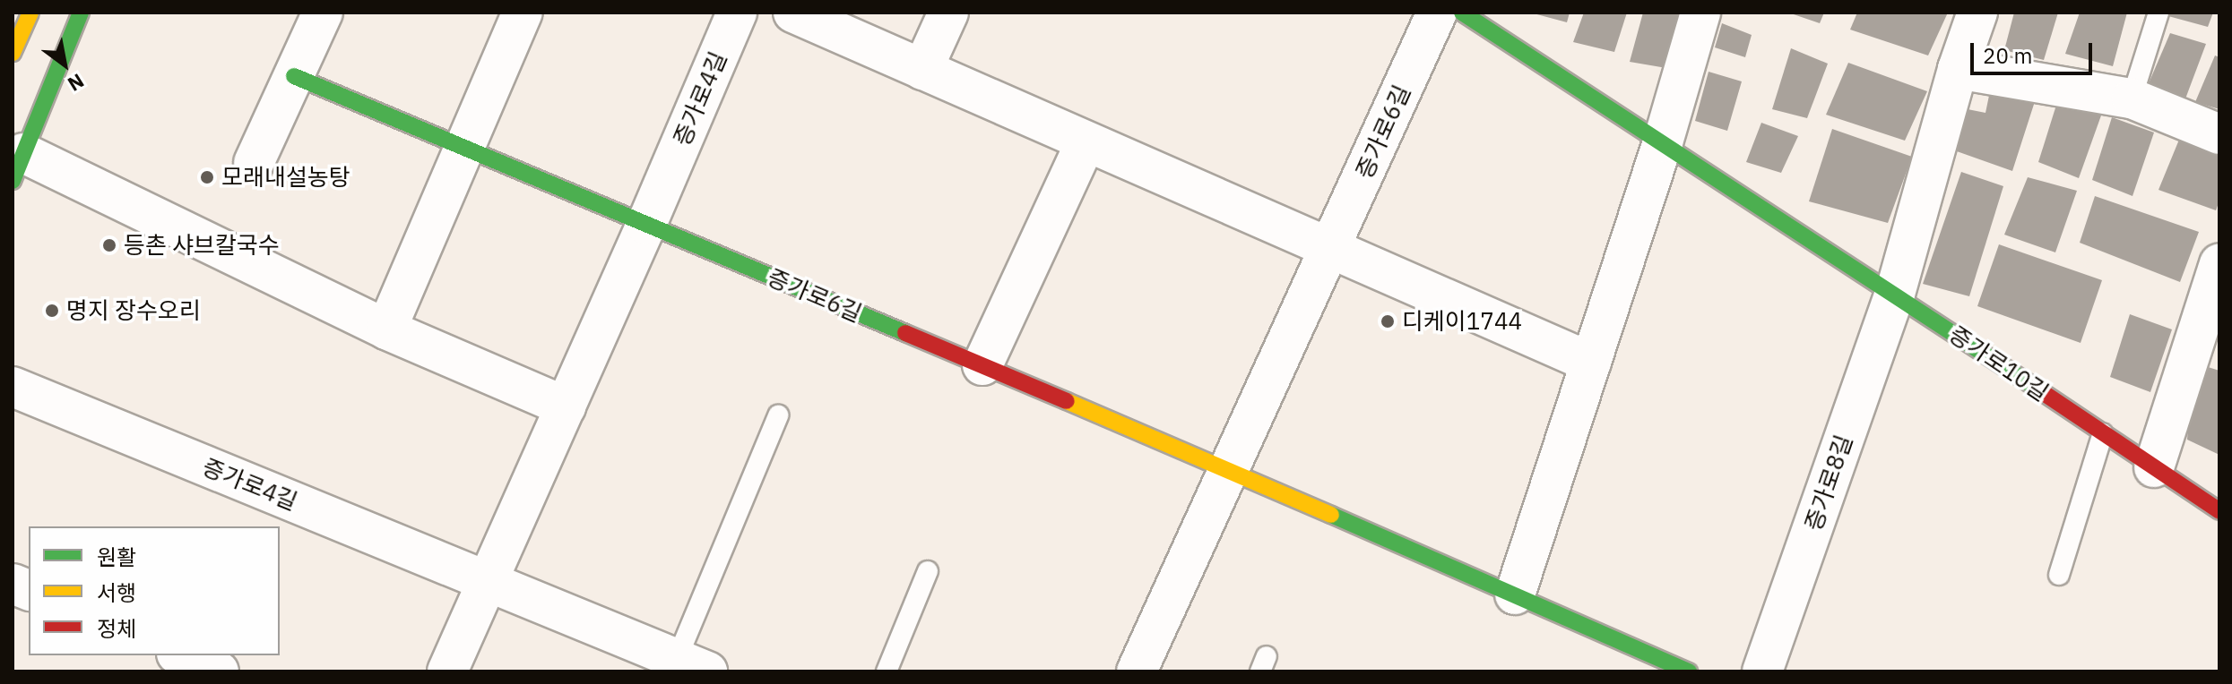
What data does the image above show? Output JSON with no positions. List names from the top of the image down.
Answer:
{
  "streets": {
    "street": [
      "증가로4길",
      "증가로6길",
      "증가로10길",
      "증가로8길"
    ]
  },
  "crossings": [
    ["증가로4길", "증가로6길"],
    ["증가로10길", "증가로8길"]
  ],
  "places": [
    "모래내설농탕",
    "등촌 샤브칼국수",
    "명지 장수오리",
    "디케이1744"
  ],
  "legend": ["원활", "서행", "정체"],
  "scale_bar": "20 m",
  "north": "bottom right"
}
